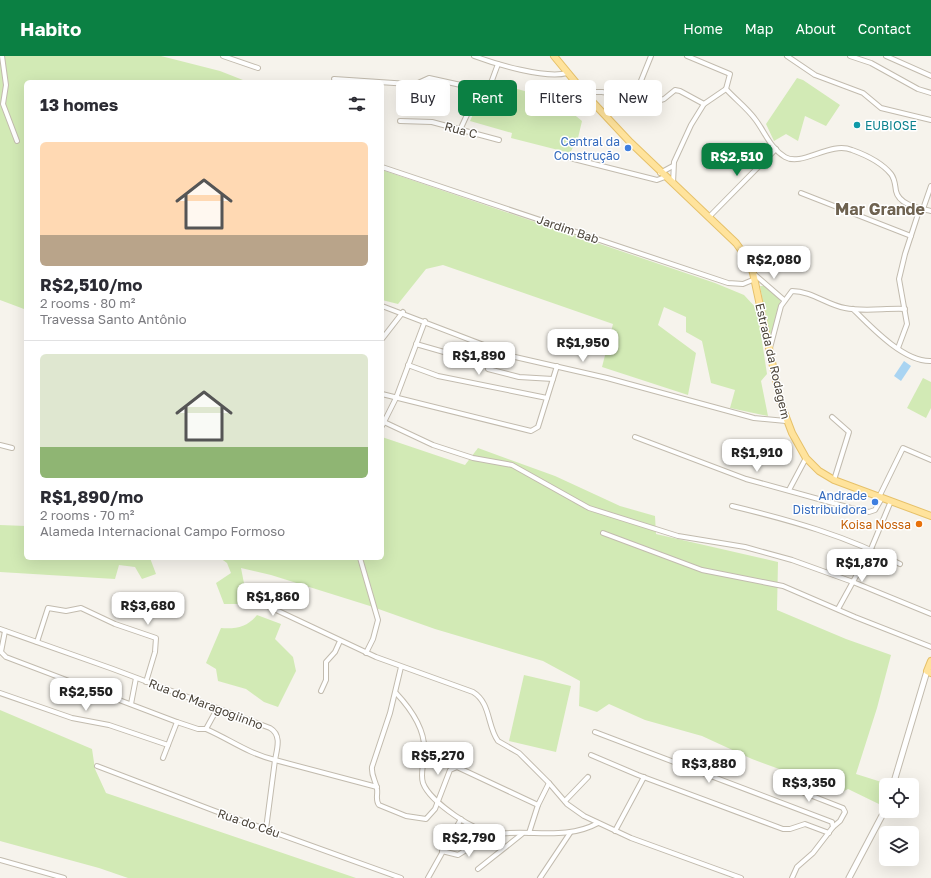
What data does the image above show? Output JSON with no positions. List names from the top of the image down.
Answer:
{
  "streets": {
    "main road": ["Estrada da Rodagem"],
    "street": [
      "Rua C",
      "Jardim Bab",
      "Rua do Maragogiinho",
      "Rua do Céu"
    ]
  },
  "crossings": [
    ["Jardim Bab", "Estrada da Rodagem"]
  ],
  "districts": ["Mar Grande"],
  "places": [
    "EUBIOSE",
    "Central da Construção",
    "Andrade Distribuidora",
    "Koisa Nossa"
  ],
  "page": {
    "header": "Habito",
    "nav": [
      "Home",
      "Map",
      "About",
      "Contact"
    ],
    "chip": [
      "Buy",
      "Rent",
      "Filters",
      "New"
    ],
    "heading": "13 homes",
    "list": [
      {
        "name": "R$2,510/mo",
        "note": "2 rooms · 80 m² · Travessa Santo Antônio"
      },
      {
        "name": "R$1,890/mo",
        "note": "2 rooms · 70 m² · Alameda Internacional Campo Formoso"
      }
    ],
    "price": [
      "R$2,510",
      "R$2,080",
      "R$1,950",
      "R$1,890",
      "R$1,910",
      "R$1,870",
      "R$1,860",
      "R$3,680",
      "R$2,550",
      "R$5,270",
      "R$3,880",
      "R$3,350",
      "R$2,790"
    ]
  }
}
